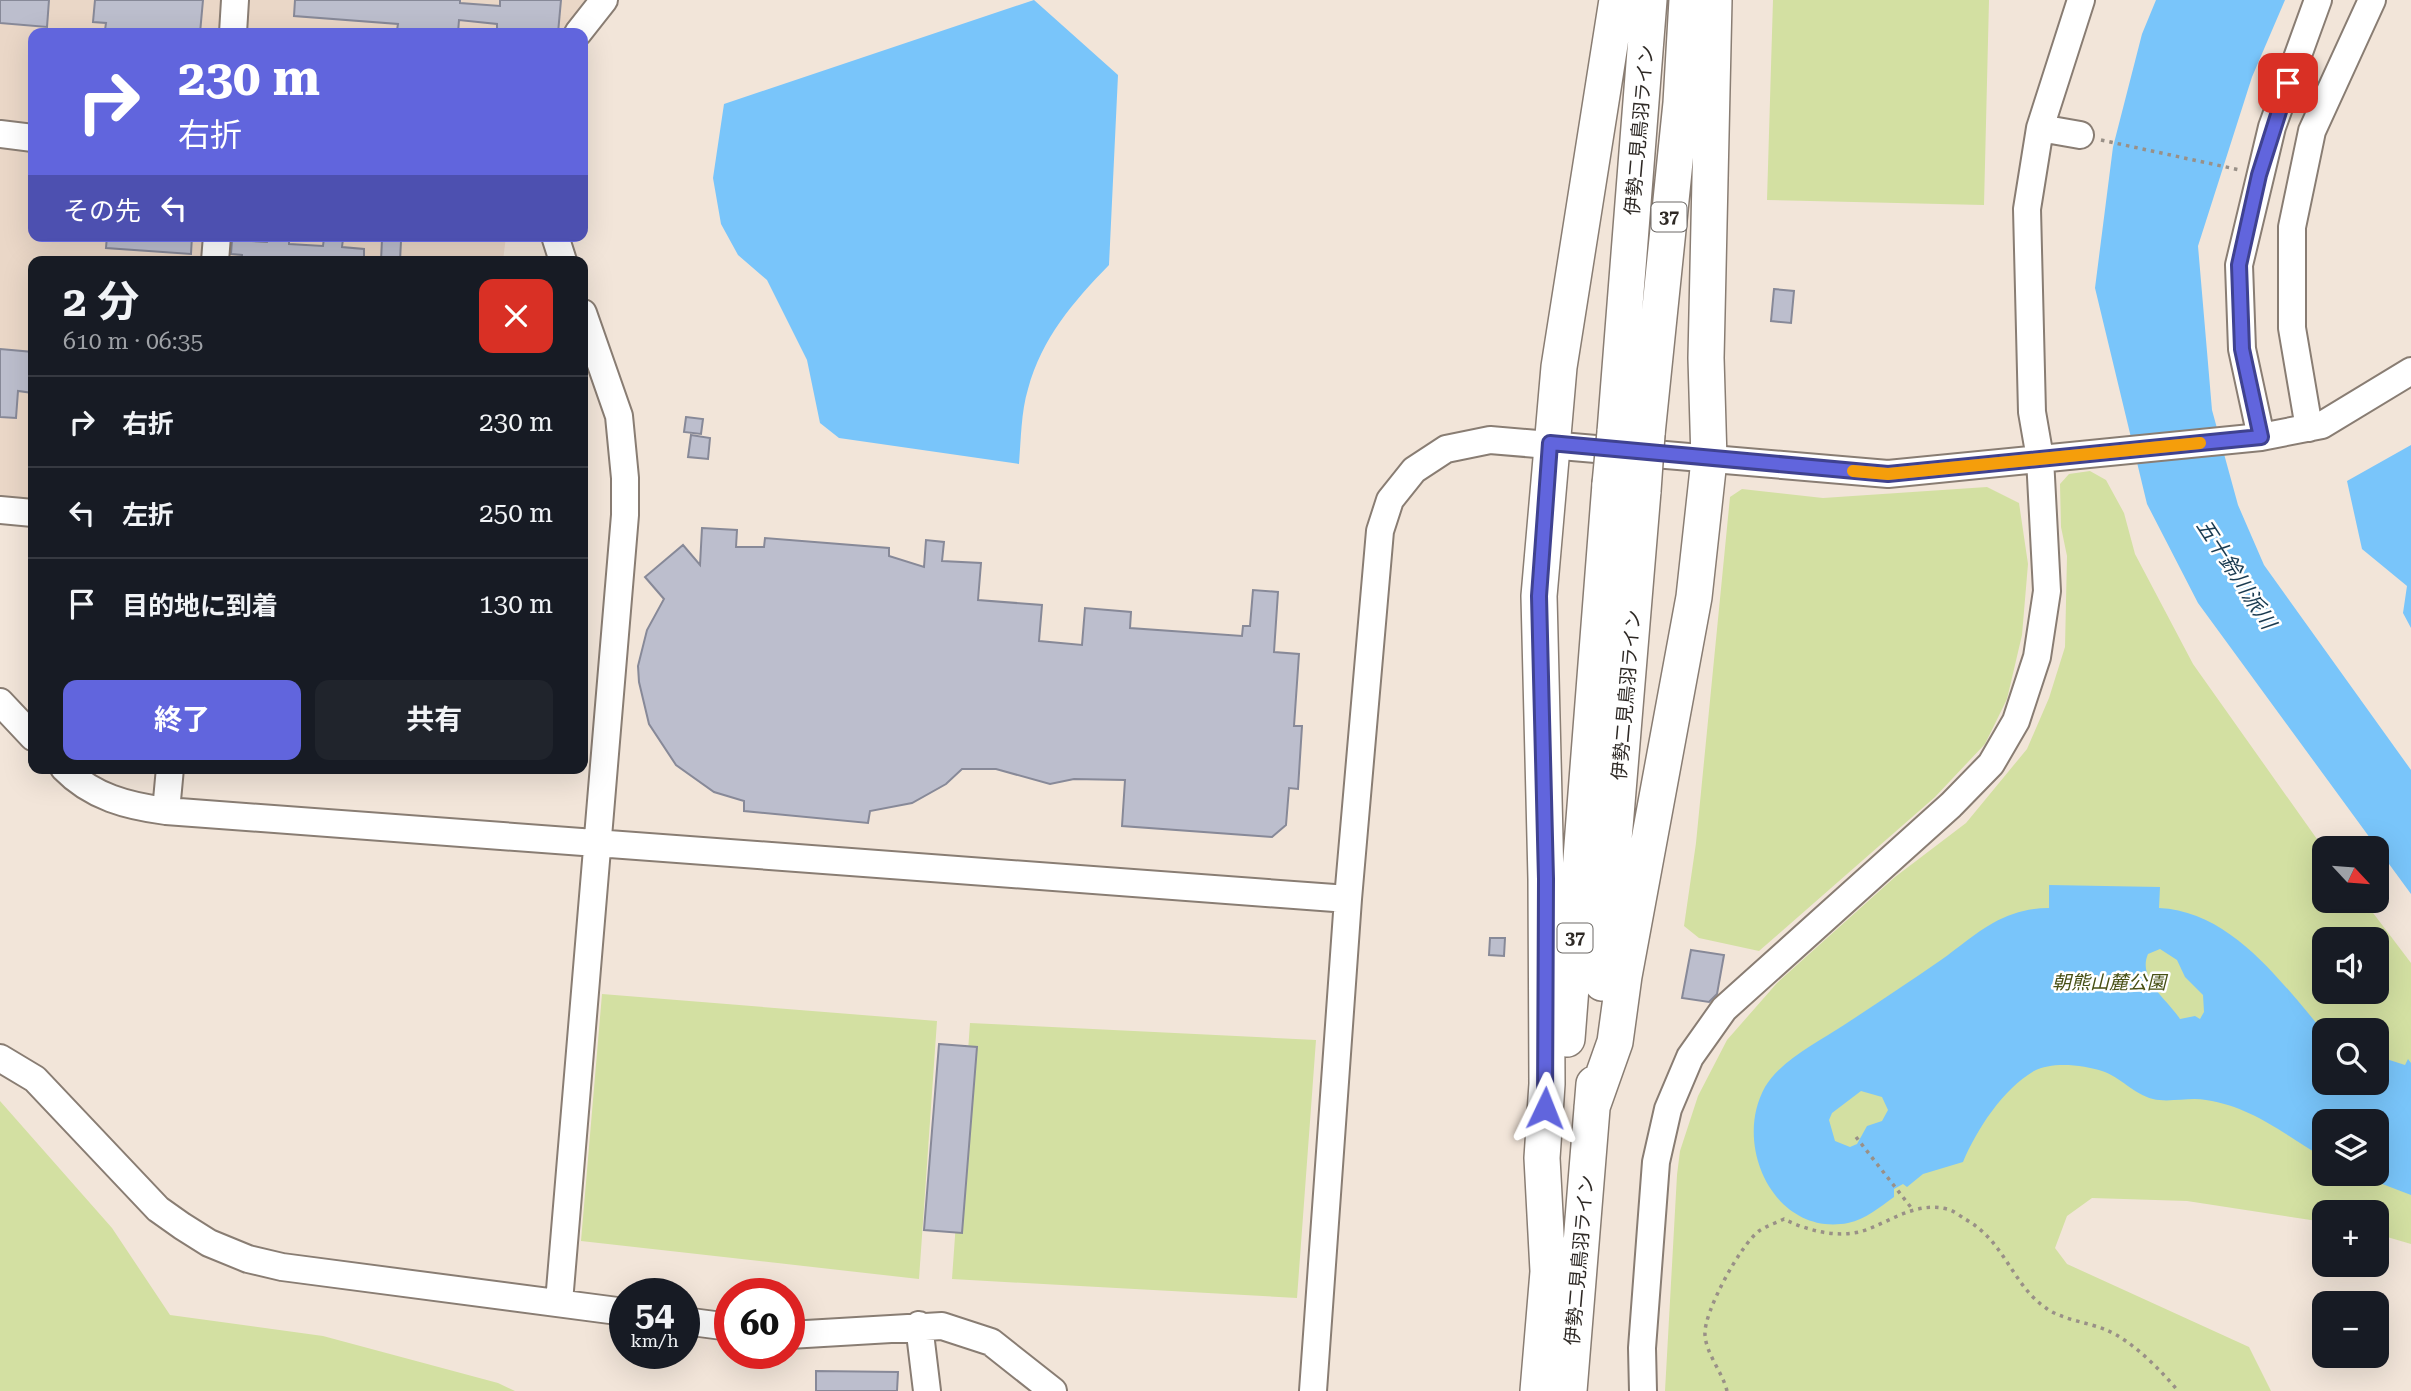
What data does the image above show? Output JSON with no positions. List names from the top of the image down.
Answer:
{
  "streets": {
    "main road": ["伊勢二見鳥羽ライン", "37"]
  },
  "water": ["五十鈴川派川"],
  "parks": ["朝熊山麓公園"],
  "north": "bottom right",
  "page": {
    "turn": ["230 m", "右折"],
    "then": "その先",
    "heading": ["2 分", "610 m · 06:35"],
    "list": [
      {
        "name": "右折",
        "value": "230 m"
      },
      {
        "name": "左折",
        "value": "250 m"
      },
      {
        "name": "目的地に到着",
        "value": "130 m"
      }
    ],
    "buttons": ["終了", "共有"],
    "map_buttons": ["+", "−"],
    "speed": "54 km/h",
    "limit": "60"
  }
}
